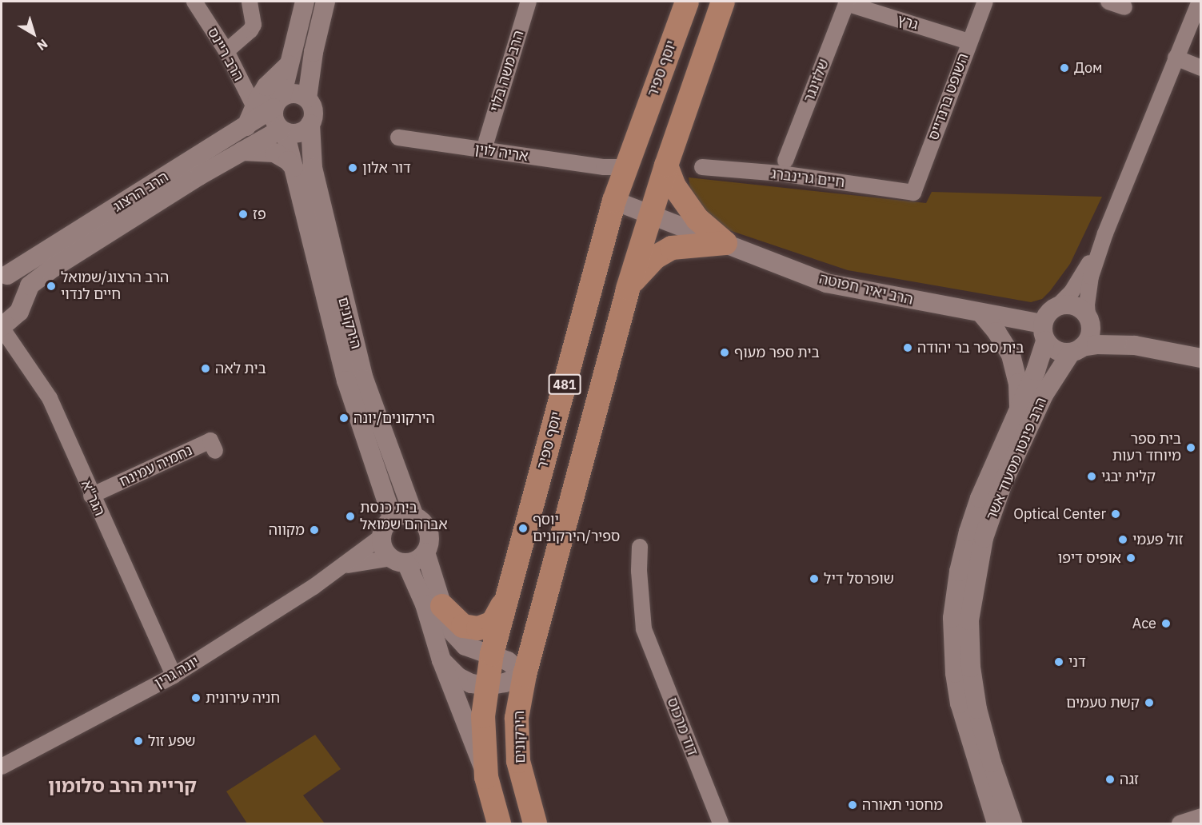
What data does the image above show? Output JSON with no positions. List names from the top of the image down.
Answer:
{
  "streets": {
    "main road": ["יוסף ספיר", "הירקונים", "481"],
    "street": [
      "גרץ",
      "הרב ריינס",
      "הרב משה בלוי",
      "שלזינגר",
      "השופט ברנדייס",
      "אריה לוין",
      "חיים גרינברג",
      "הרב הרצוג",
      "הרב יאיר חפוטה",
      "הרב פינטו מסעוד אשר",
      "נחמיה עמינח",
      "הגר\"א",
      "יונה גרין",
      "דוד מרכוס"
    ]
  },
  "crossings": [
    ["גרץ", "שלזינגר"],
    ["גרץ", "השופט ברנדייס"],
    ["הרב ריינס", "הרב הרצוג"],
    ["הרב ריינס", "הירקונים"],
    ["יוסף ספיר", "אריה לוין"],
    ["יוסף ספיר", "הרב יאיר חפוטה"],
    ["יוסף ספיר", "481"],
    ["השופט ברנדייס", "חיים גרינברג"],
    ["הרב הרצוג", "הירקונים"],
    ["הרב הרצוג", "הגר\"א"],
    ["הרב יאיר חפוטה", "481"],
    ["הרב יאיר חפוטה", "הרב פינטו מסעוד אשר"],
    ["הירקונים", "481"],
    ["הירקונים", "יונה גרין"],
    ["נחמיה עמינח", "הגר\"א"],
    ["הגר\"א", "יונה גרין"]
  ],
  "districts": ["קריית הרב סלומון"],
  "places": [
    "Дом",
    "דור אלון",
    "פז",
    "הרב הרצוג/שמואל חיים לנדוי",
    "בית ספר בר יהודה",
    "בית ספר מעוף",
    "בית לאה",
    "הירקונים/יונה",
    "בית ספר מיוחד רעות",
    "קלית יבגי",
    "Optical Center",
    "בית כנסת אברהם שמואל",
    "יוסף ספיר/הירקונים",
    "מקווה",
    "זול פעמי",
    "אופיס דיפו",
    "שופרסל דיל",
    "Ace",
    "דני",
    "חניה עירונית",
    "קשת טעמים",
    "שפע זול",
    "זגה",
    "מחסני תאורה"
  ],
  "north": "bottom right"
}
